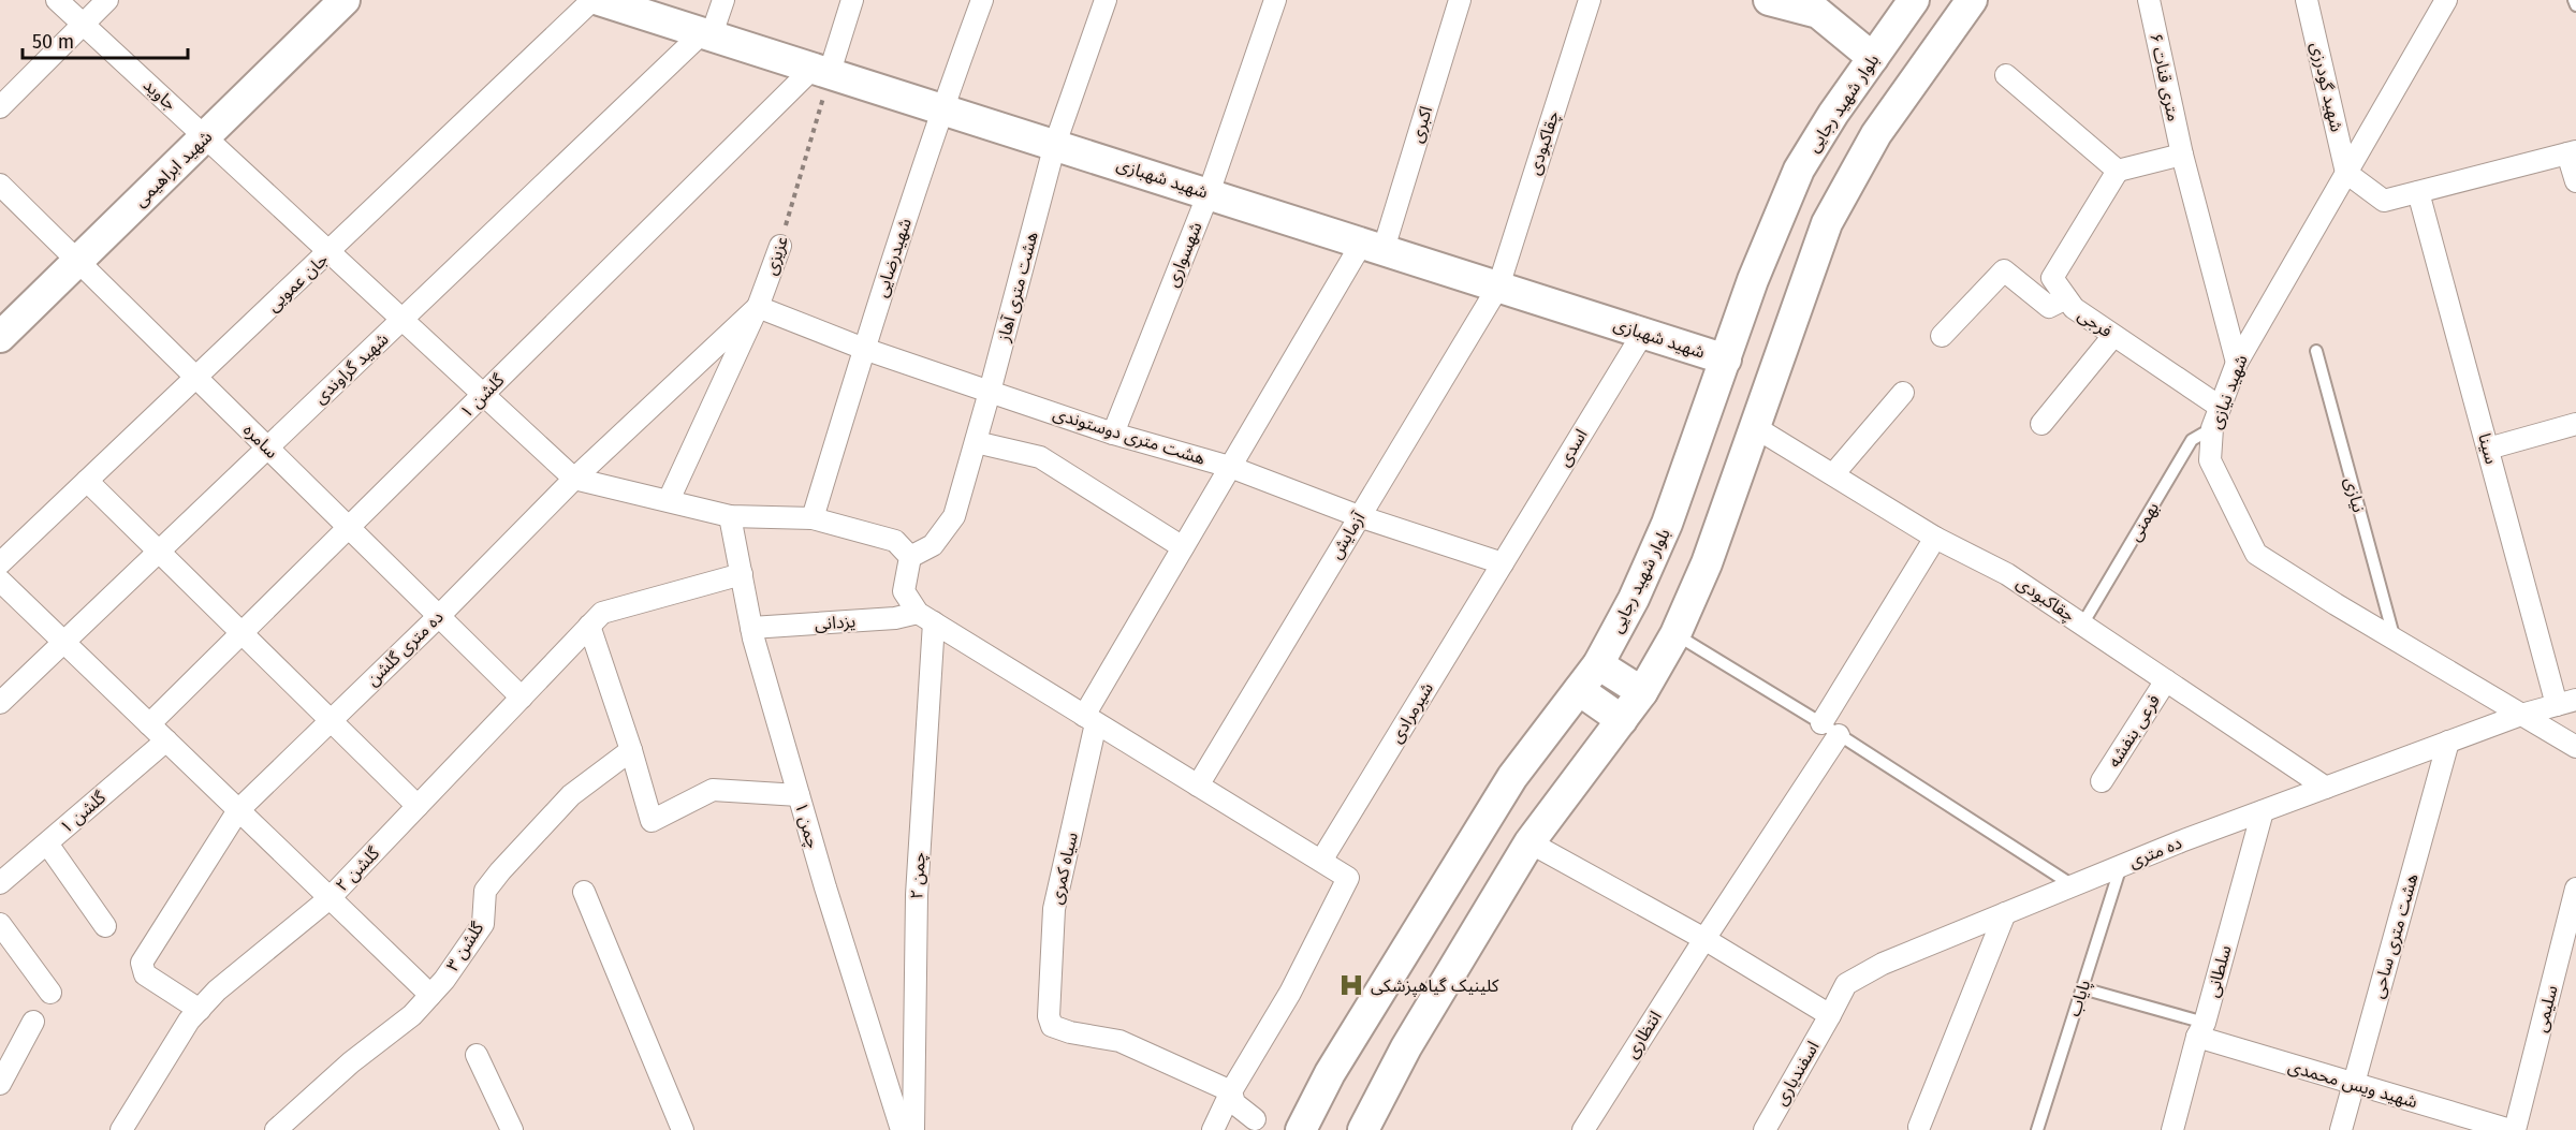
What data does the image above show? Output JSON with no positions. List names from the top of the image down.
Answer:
{
  "streets": {
    "main road": ["بلوار شهید رجایی", "شهید ابراهیمی", "شهید شهبازی"],
    "street": [
      "۶ متری قنات",
      "شهید گودرزی",
      "جاوید",
      "اکبری",
      "چقاکبودی",
      "شهسواری",
      "عزیزی",
      "شهیدرضایی",
      "جان عمویی",
      "هشت متری آهاز",
      "فرجی",
      "شهید گراوندی",
      "شهید نیازی",
      "گلشن ۱",
      "هشت متری دوستوندی",
      "سامره",
      "اسدی",
      "سینا",
      "آزمایش",
      "یزدانی",
      "ده متری گلشن",
      "شیرمرادی",
      "فرعی بنفشه",
      "چمن ۱",
      "ده متری",
      "سیاه کمری",
      "گلشن ۲",
      "چمن ۲",
      "هشت متری ساحی",
      "گلشن ۳",
      "سلطانی",
      "سلیمی",
      "انتظاری",
      "اسفندیاری",
      "شهید ویس محمدی"
    ],
    "lane": ["نیازی", "بهمنی", "پایاب"]
  },
  "crossings": [
    ["۶ متری قنات", "شهید نیازی"],
    ["شهید گودرزی", "شهید نیازی"],
    ["جاوید", "شهید ابراهیمی"],
    ["جاوید", "جان عمویی"],
    ["جاوید", "شهید گراوندی"],
    ["جاوید", "گلشن ۱"],
    ["جاوید", "ده متری گلشن"],
    ["بلوار شهید رجایی", "شهید شهبازی"],
    ["اکبری", "شهید شهبازی"],
    ["اکبری", "هشت متری دوستوندی"],
    ["اکبری", "سیاه کمری"],
    ["چقاکبودی", "شهید شهبازی"],
    ["چقاکبودی", "بهمنی"],
    ["چقاکبودی", "آزمایش"],
    ["چقاکبودی", "فرعی بنفشه"],
    ["چقاکبودی", "ده متری"],
    ["چقاکبودی", "انتظاری"],
    ["شهید ابراهیمی", "سامره"],
    ["شهید شهبازی", "شهسواری"],
    ["شهید شهبازی", "عزیزی"],
    ["شهید شهبازی", "شهیدرضایی"],
    ["شهید شهبازی", "جان عمویی"],
    ["شهید شهبازی", "هشت متری آهاز"],
    ["شهید شهبازی", "شهید گراوندی"],
    ["شهید شهبازی", "گلشن ۱"],
    ["شهید شهبازی", "اسدی"],
    ["شهید شهبازی", "آزمایش"],
    ["شهسواری", "هشت متری دوستوندی"],
    ["عزیزی", "گلشن ۱"],
    ["عزیزی", "هشت متری دوستوندی"],
    ["عزیزی", "ده متری گلشن"],
    ["شهیدرضایی", "هشت متری دوستوندی"],
    ["جان عمویی", "سامره"],
    ["هشت متری آهاز", "هشت متری دوستوندی"],
    ["فرجی", "شهید نیازی"],
    ["شهید گراوندی", "سامره"],
    ["شهید نیازی", "نیازی"],
    ["شهید نیازی", "بهمنی"],
    ["شهید نیازی", "ده متری"],
    ["گلشن ۱", "سامره"],
    ["هشت متری دوستوندی", "اسدی"],
    ["هشت متری دوستوندی", "آزمایش"],
    ["هشت متری دوستوندی", "ده متری گلشن"],
    ["هشت متری دوستوندی", "شیرمرادی"],
    ["هشت متری دوستوندی", "سیاه کمری"],
    ["سامره", "ده متری گلشن"],
    ["سامره", "گلشن ۲"],
    ["اسدی", "شیرمرادی"],
    ["سینا", "ده متری"],
    ["یزدانی", "چمن ۱"],
    ["یزدانی", "چمن ۲"],
    ["ده متری گلشن", "گلشن ۲"],
    ["ده متری", "هشت متری ساحی"],
    ["ده متری", "سلطانی"],
    ["ده متری", "پایاب"],
    ["ده متری", "اسفندیاری"],
    ["هشت متری ساحی", "شهید ویس محمدی"],
    ["سلطانی", "شهید ویس محمدی"]
  ],
  "places": {
    "hospital": ["کلینیک گیاهپزشکی"]
  },
  "scale_bar": "50 m"
}
